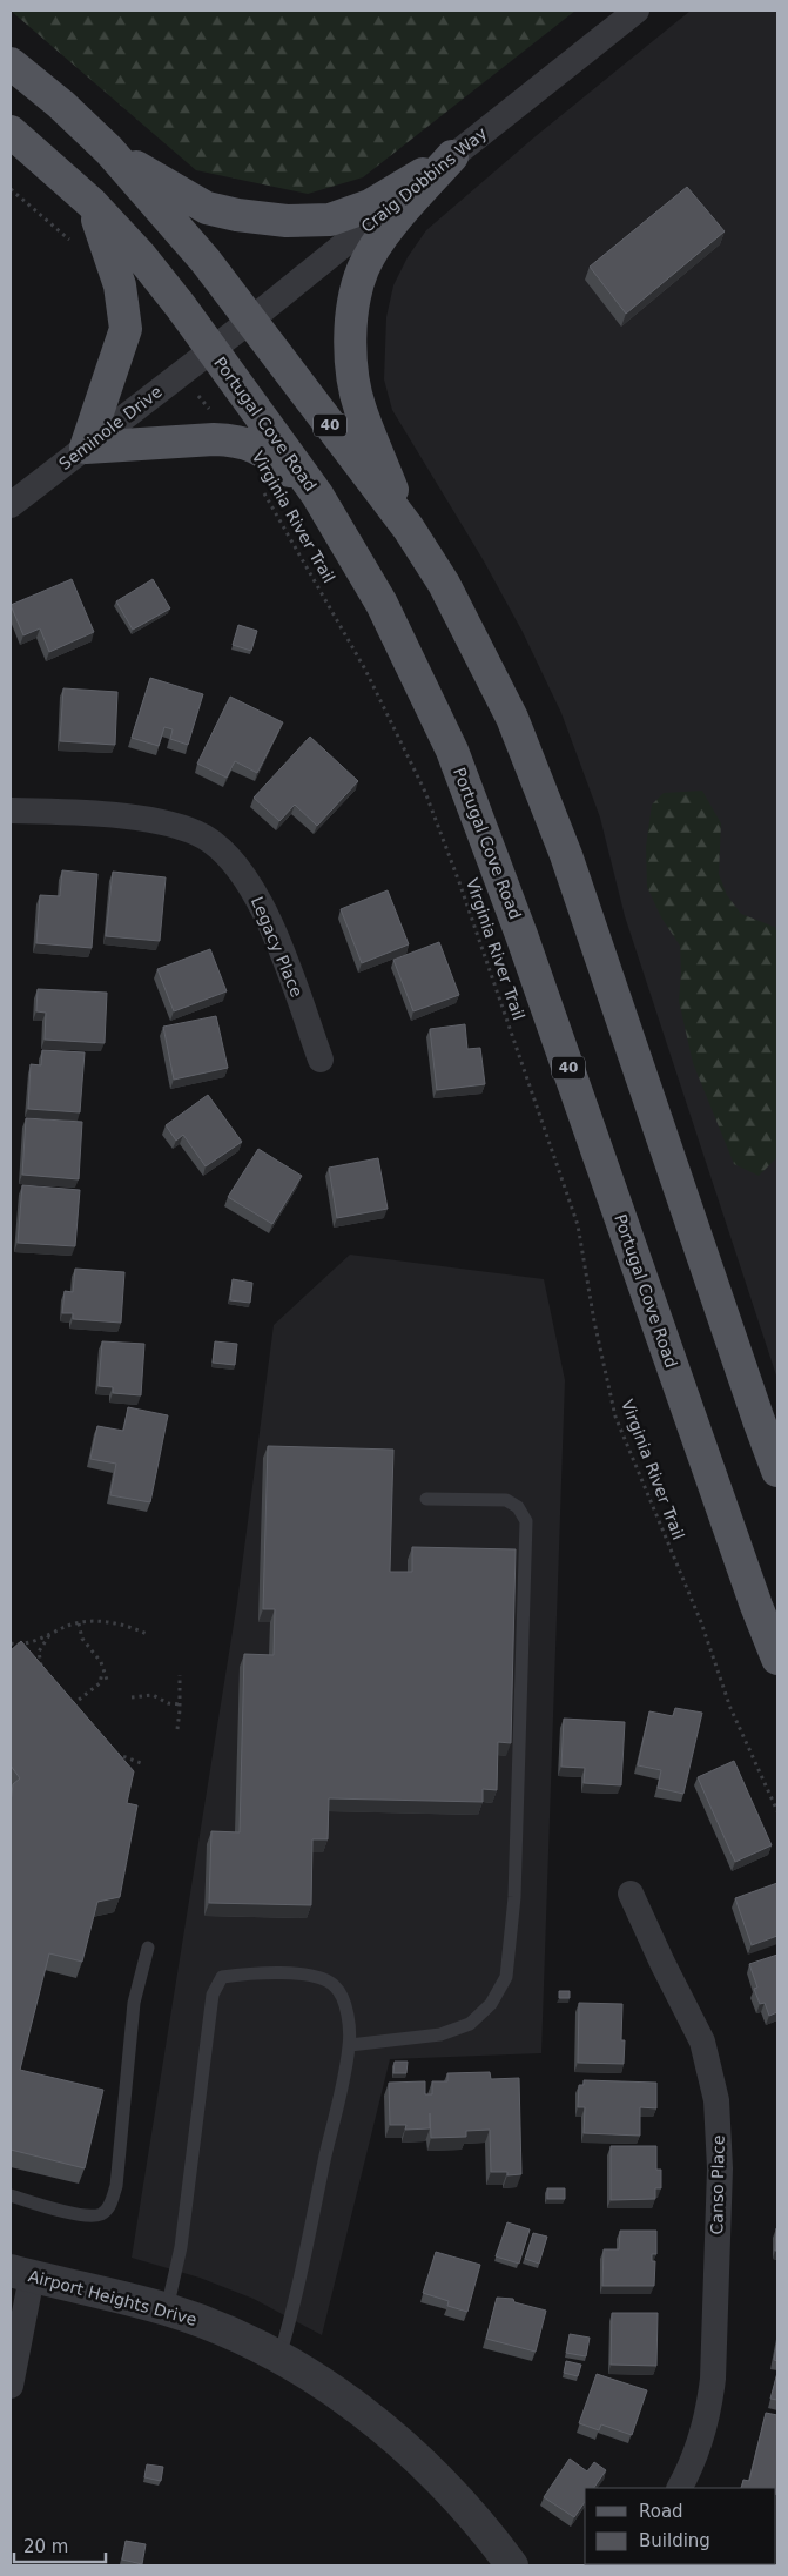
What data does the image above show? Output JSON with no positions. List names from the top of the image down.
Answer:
{
  "streets": {
    "main road": ["Portugal Cove Road", "40"],
    "street": [
      "Craig Dobbins Way",
      "Seminole Drive",
      "Legacy Place",
      "Canso Place",
      "Airport Heights Drive"
    ],
    "path": ["Virginia River Trail"]
  },
  "crossings": [
    ["Craig Dobbins Way", "Portugal Cove Road"],
    ["Craig Dobbins Way", "40"],
    ["Craig Dobbins Way", "Seminole Drive"],
    ["Portugal Cove Road", "Seminole Drive"],
    ["Seminole Drive", "Virginia River Trail"]
  ],
  "legend": ["Road", "Building"],
  "scale_bar": "20 m"
}
